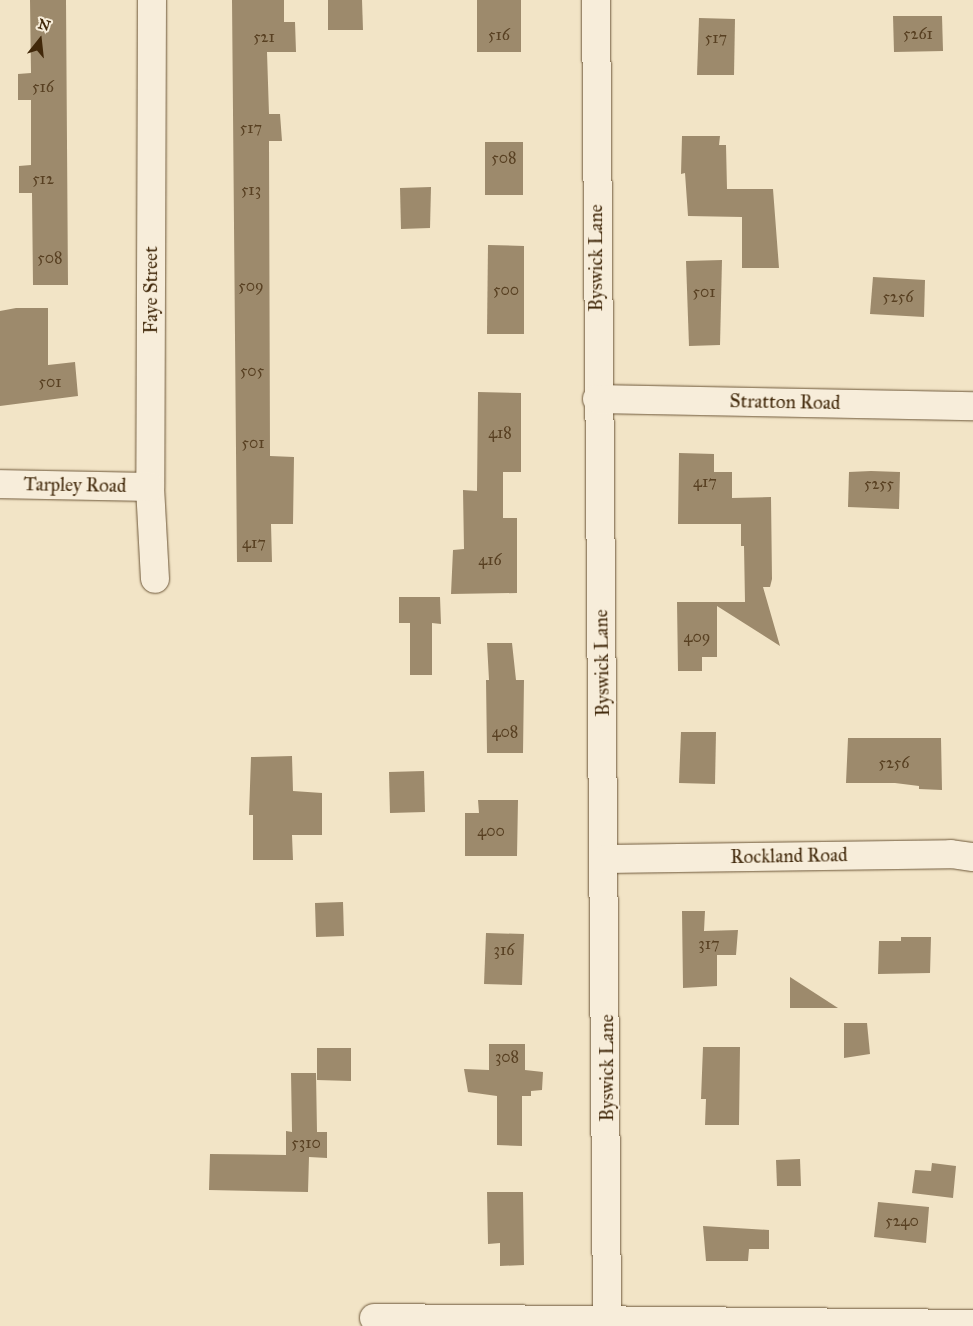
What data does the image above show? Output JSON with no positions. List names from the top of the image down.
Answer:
{
  "streets": {
    "street": [
      "Byswick Lane",
      "Faye Street",
      "Stratton Road",
      "Tarpley Road",
      "Rockland Road"
    ]
  },
  "crossings": [
    ["Byswick Lane", "Stratton Road"],
    ["Byswick Lane", "Rockland Road"],
    ["Faye Street", "Tarpley Road"]
  ],
  "house_numbers": [
    "5261",
    "516",
    "521",
    "517",
    "516",
    "517",
    "508",
    "512",
    "513",
    "508",
    "509",
    "500",
    "501",
    "5256",
    "505",
    "501",
    "418",
    "501",
    "417",
    "5255",
    "417",
    "416",
    "409",
    "408",
    "5256",
    "400",
    "317",
    "316",
    "308",
    "5310",
    "5240"
  ],
  "north": "top"
}
